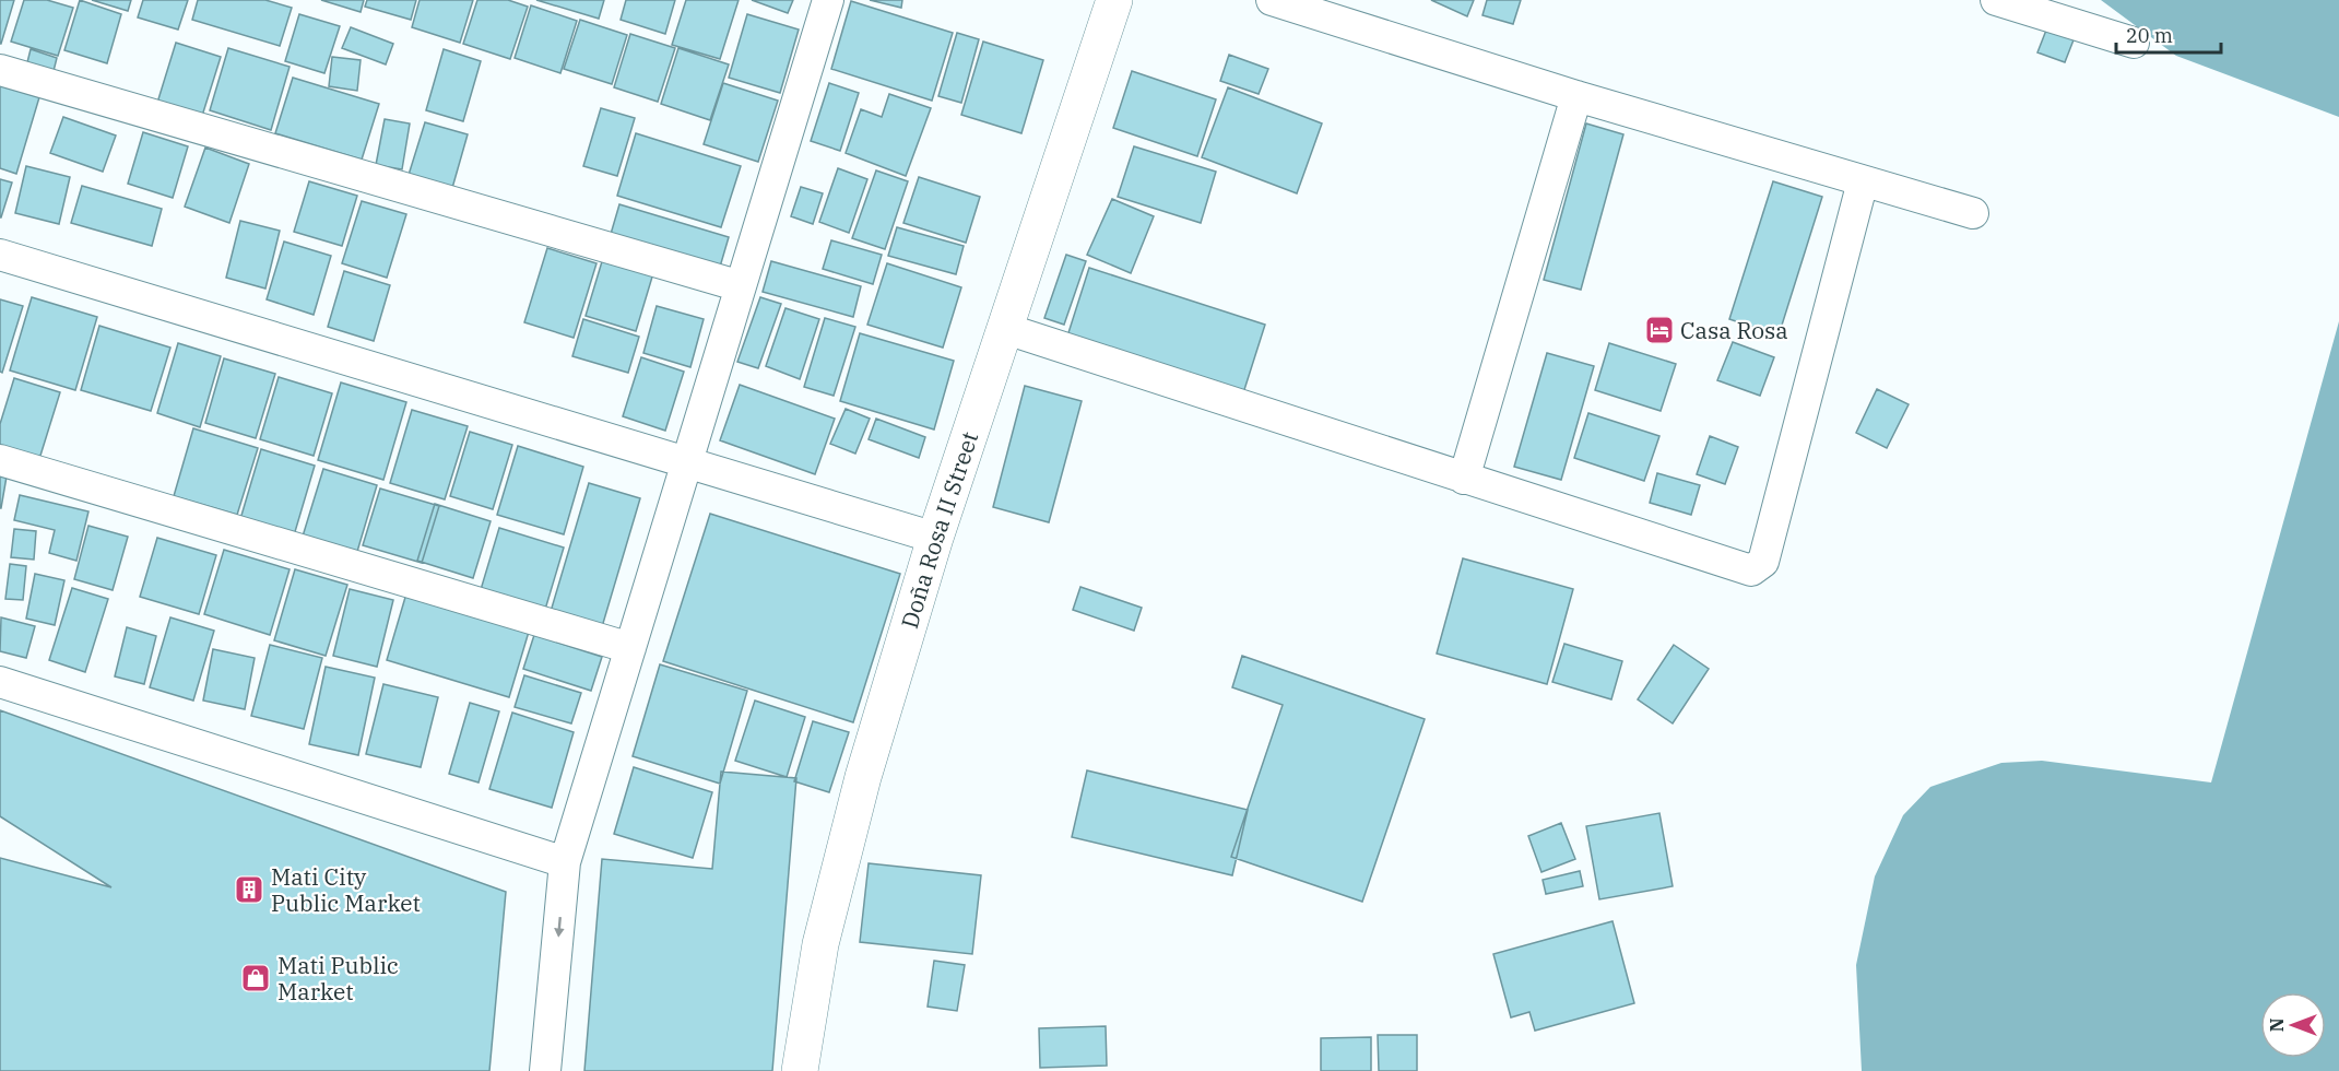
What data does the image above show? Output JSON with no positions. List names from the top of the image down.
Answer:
{
  "streets": {
    "main road": ["Doña Rosa II Street"]
  },
  "places": {
    "hotel": ["Casa Rosa"],
    "building": ["Mati City Public Market"],
    "shop": ["Mati Public Market"]
  },
  "scale_bar": "20 m",
  "north": "left"
}
